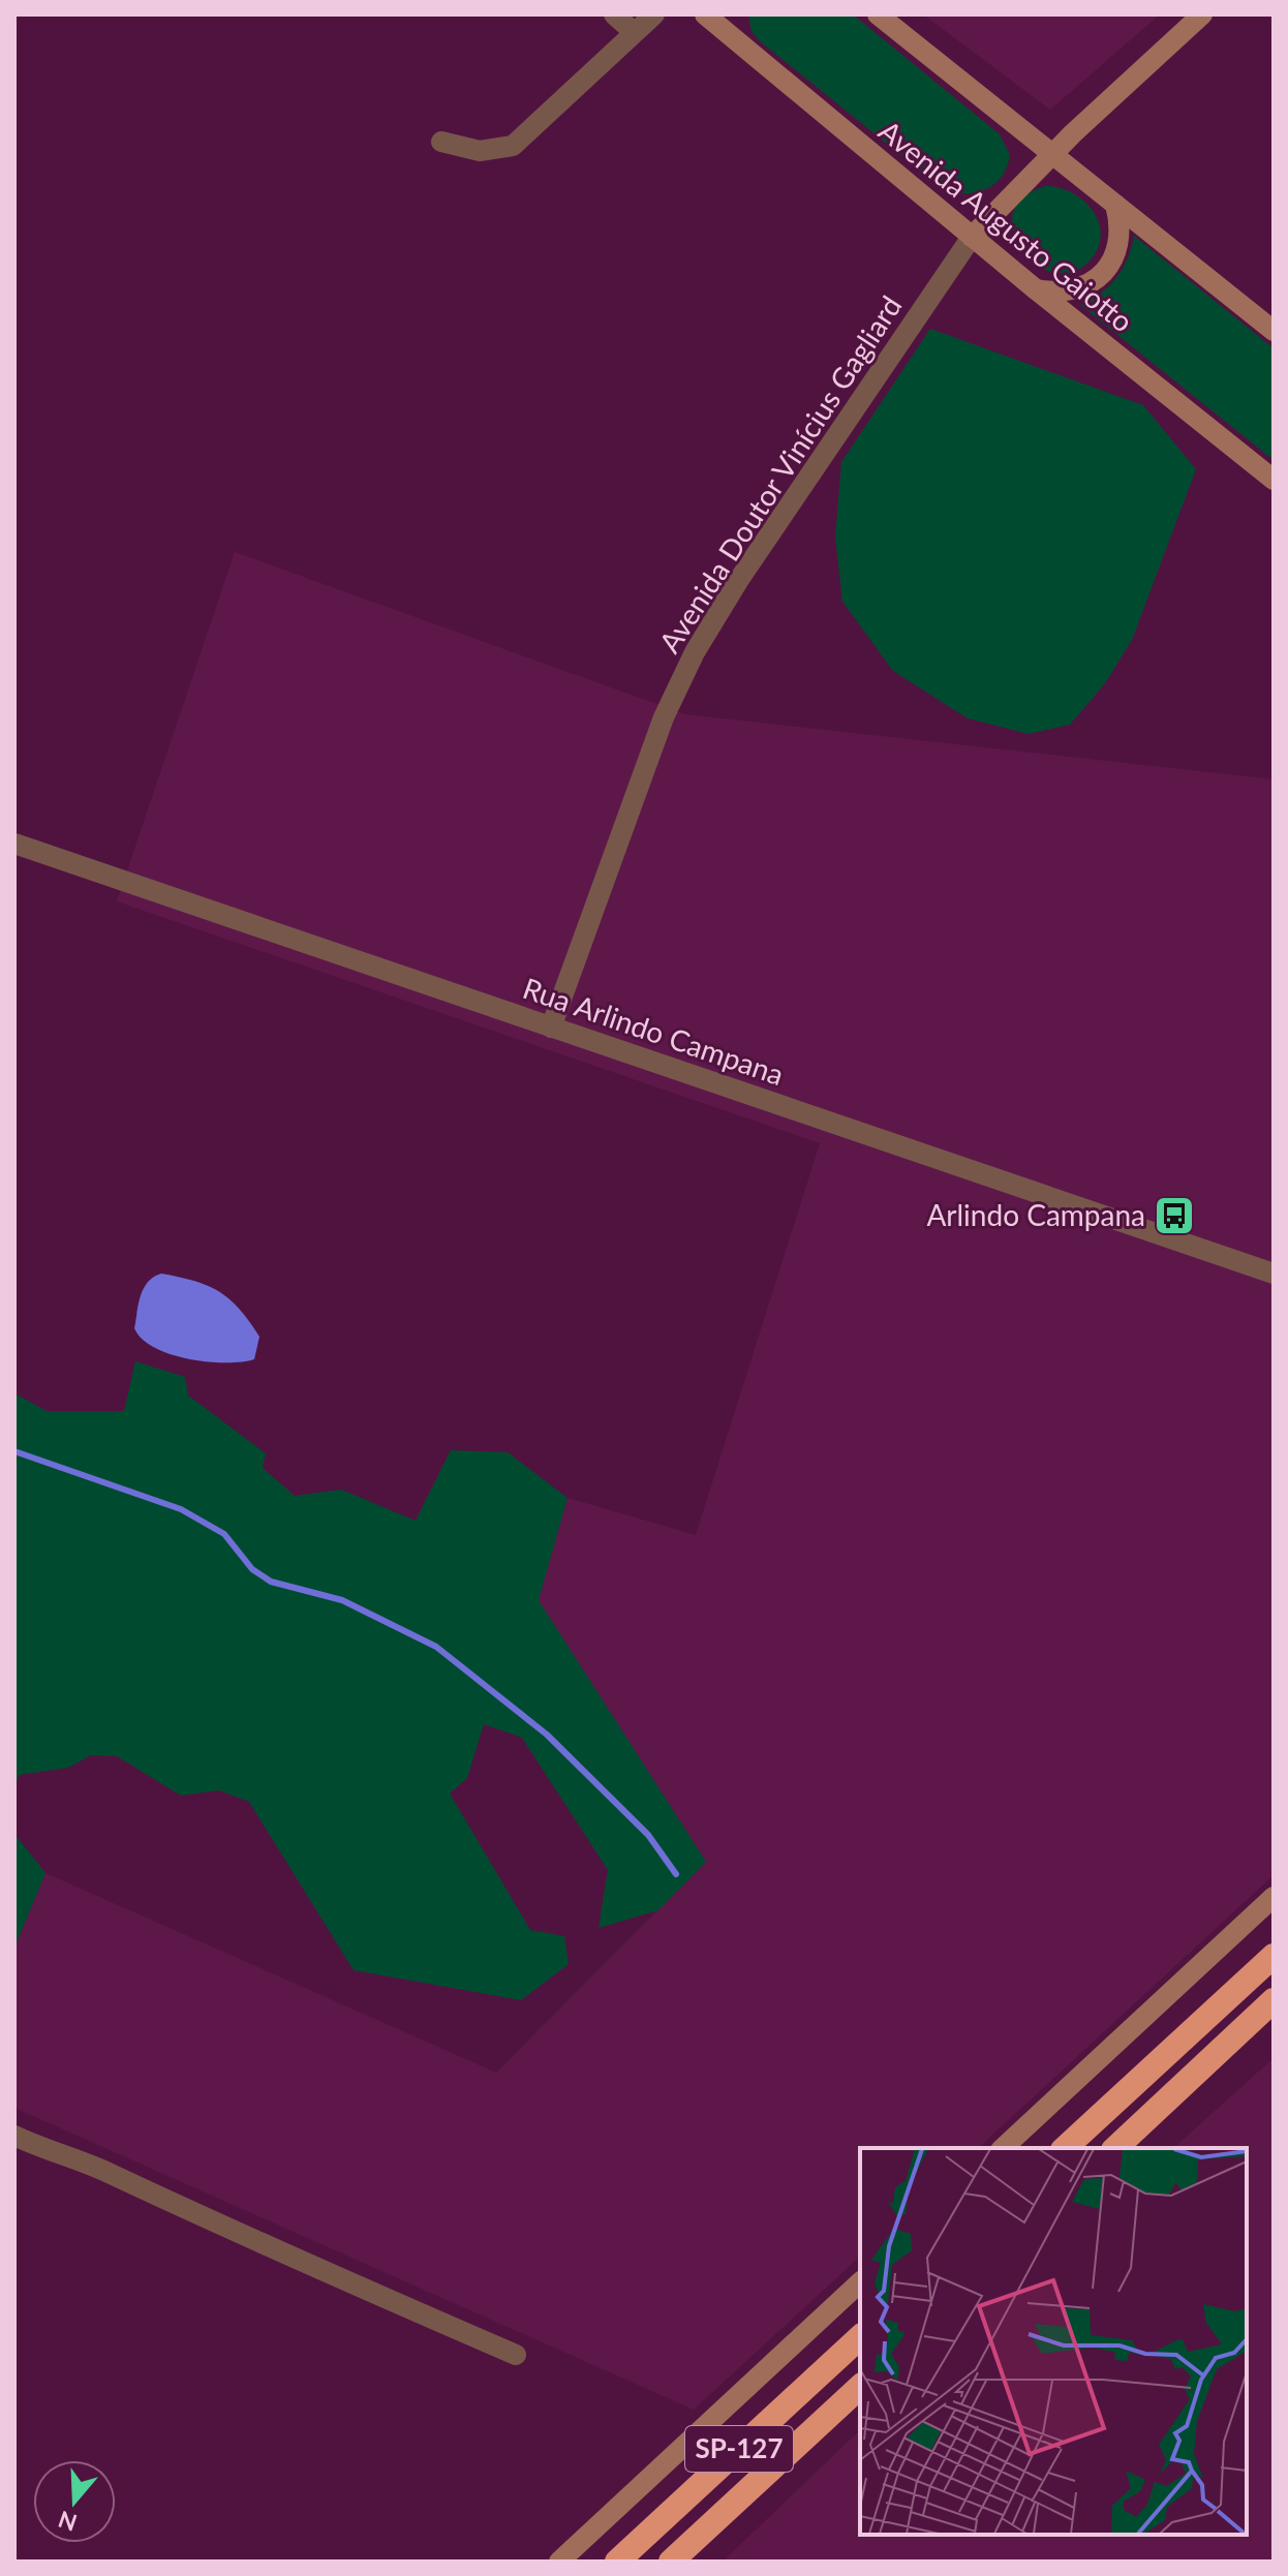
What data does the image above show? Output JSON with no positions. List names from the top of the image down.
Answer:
{
  "streets": {
    "highway": ["SP-127"],
    "street": ["Avenida Augusto Gaiotto", "Avenida Doutor Vinícius Gagliard", "Rua Arlindo Campana"]
  },
  "crossings": [
    ["Avenida Augusto Gaiotto", "Avenida Doutor Vinícius Gagliard"],
    ["Avenida Doutor Vinícius Gagliard", "Rua Arlindo Campana"]
  ],
  "places": {
    "bus stop": ["Arlindo Campana"]
  },
  "north": "bottom"
}
